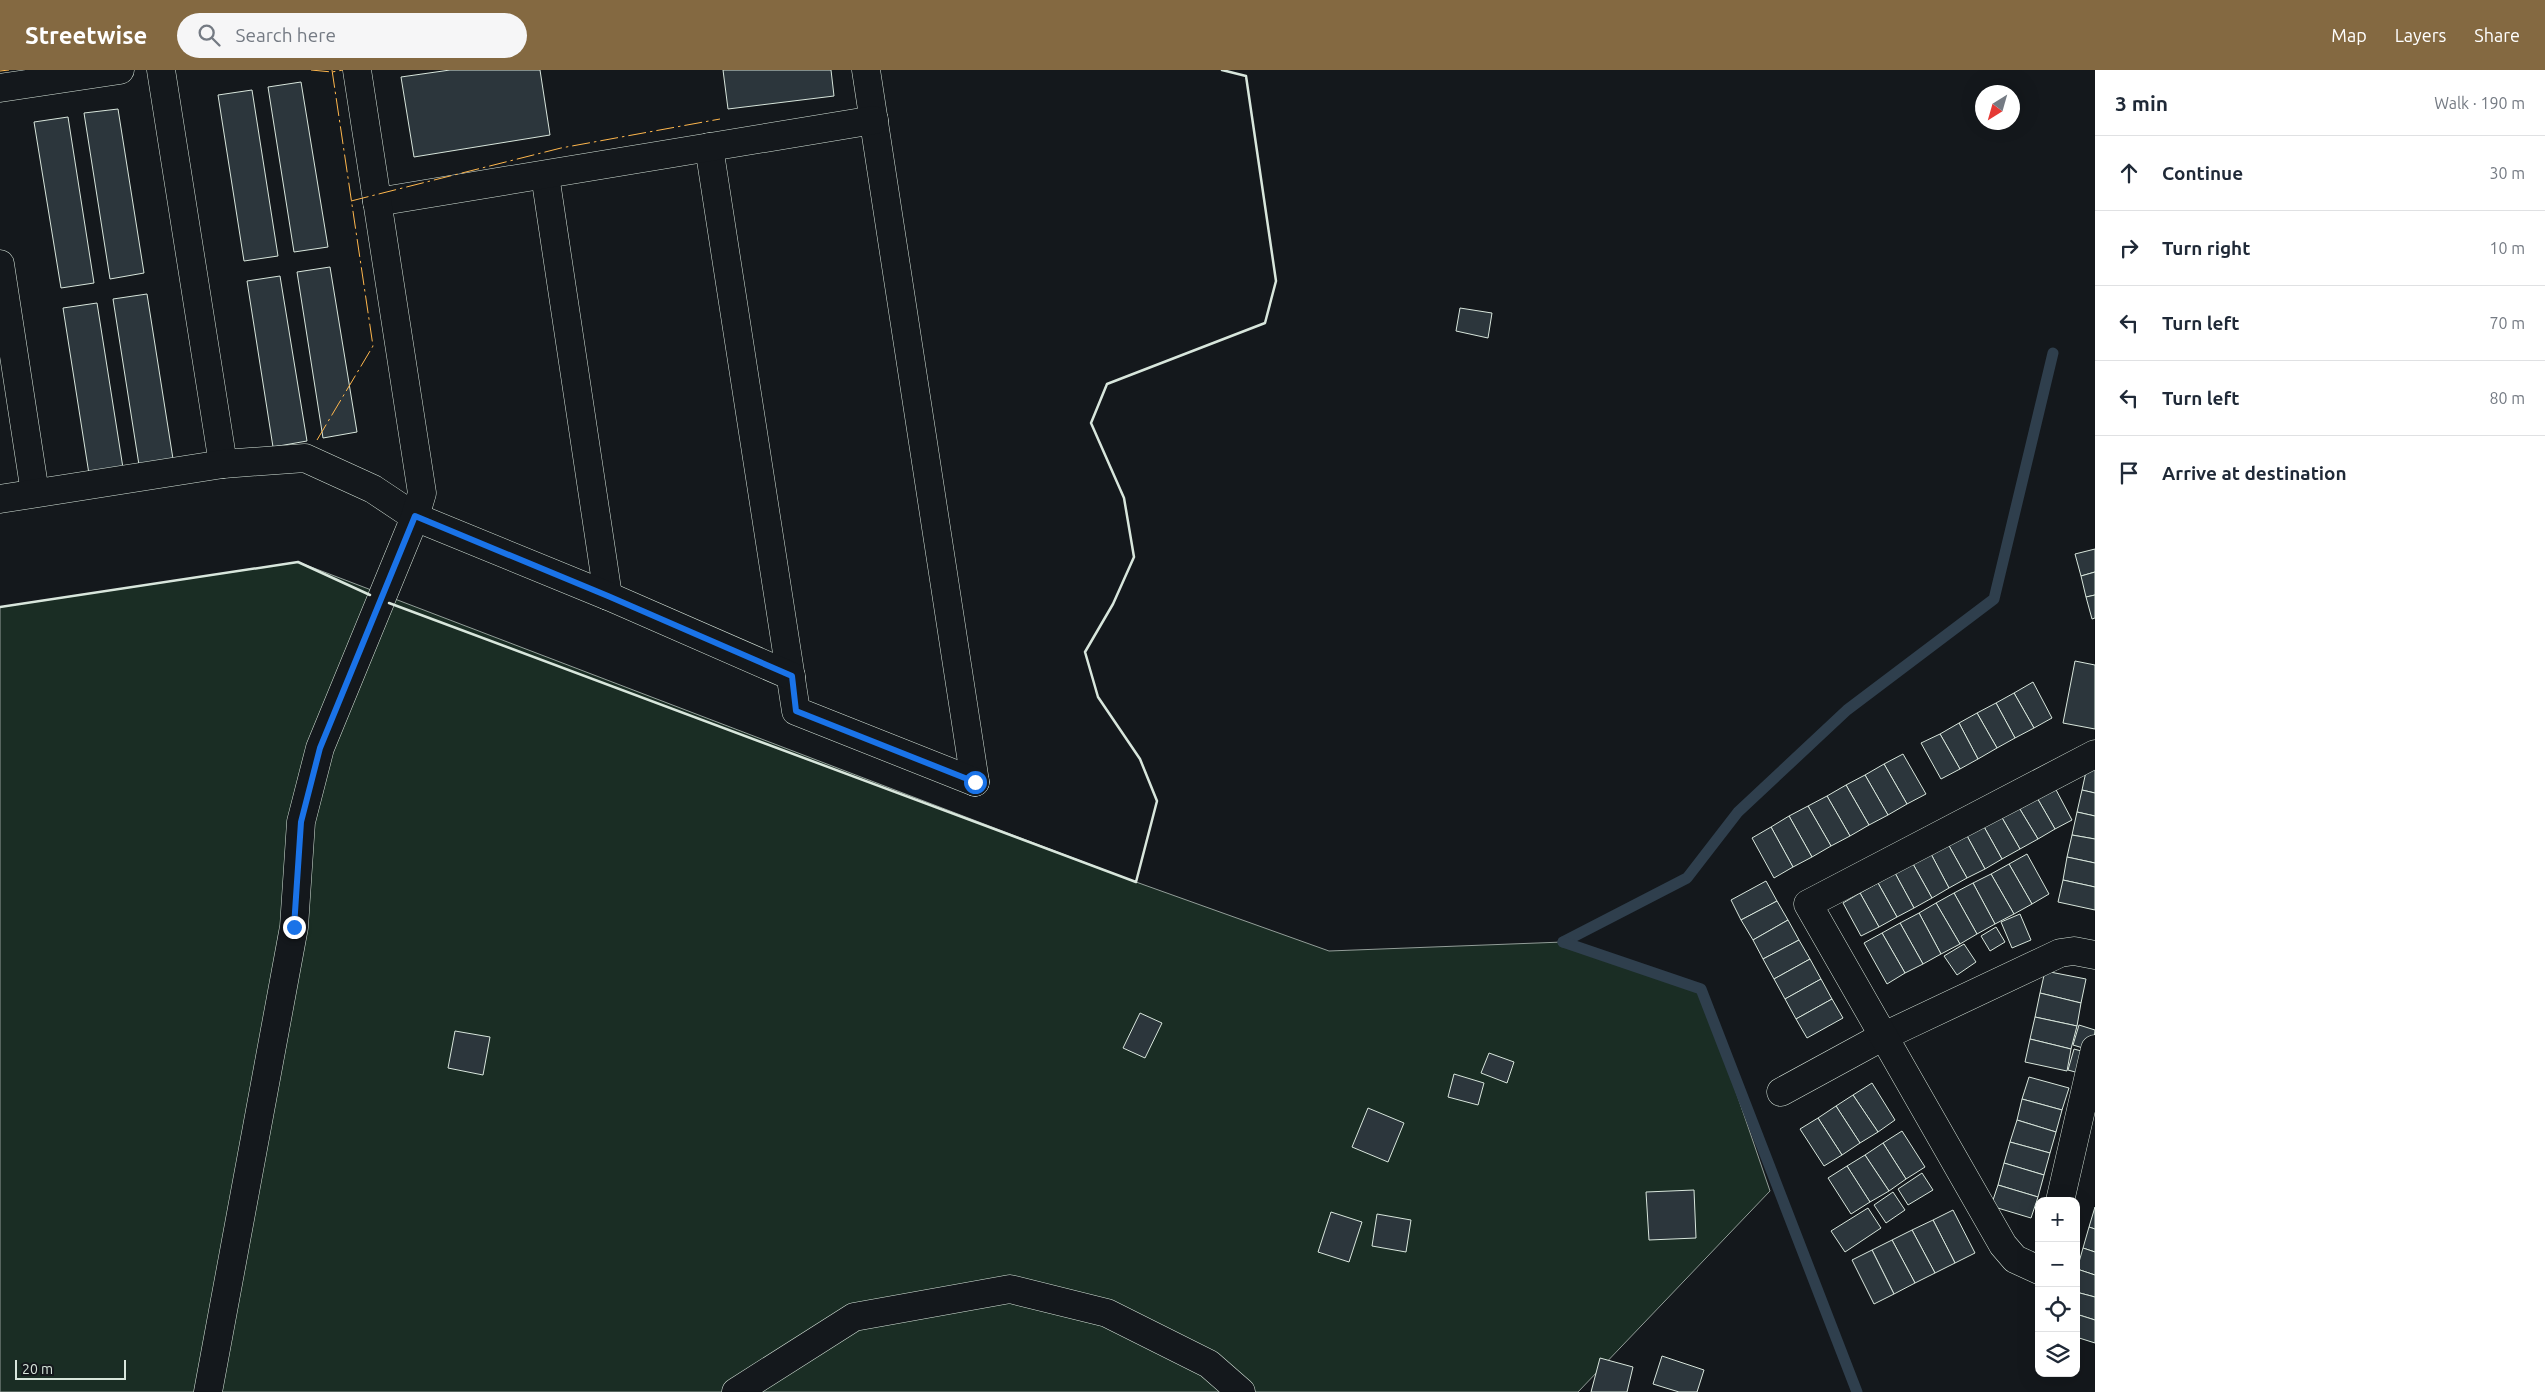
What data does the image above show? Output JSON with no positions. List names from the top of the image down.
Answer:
{
  "scale_bar": "20 m",
  "north": "bottom left",
  "page": {
    "header": "Streetwise",
    "search": "Search here",
    "nav": ["Map", "Layers", "Share"],
    "heading": ["3 min", "Walk · 190 m"],
    "list": [
      ["Continue", "30 m"],
      ["Turn right", "10 m"],
      ["Turn left", "70 m"],
      ["Turn left", "80 m"],
      "Arrive at destination"
    ],
    "map_buttons": ["+", "−"],
    "scale": "20 m"
  }
}
